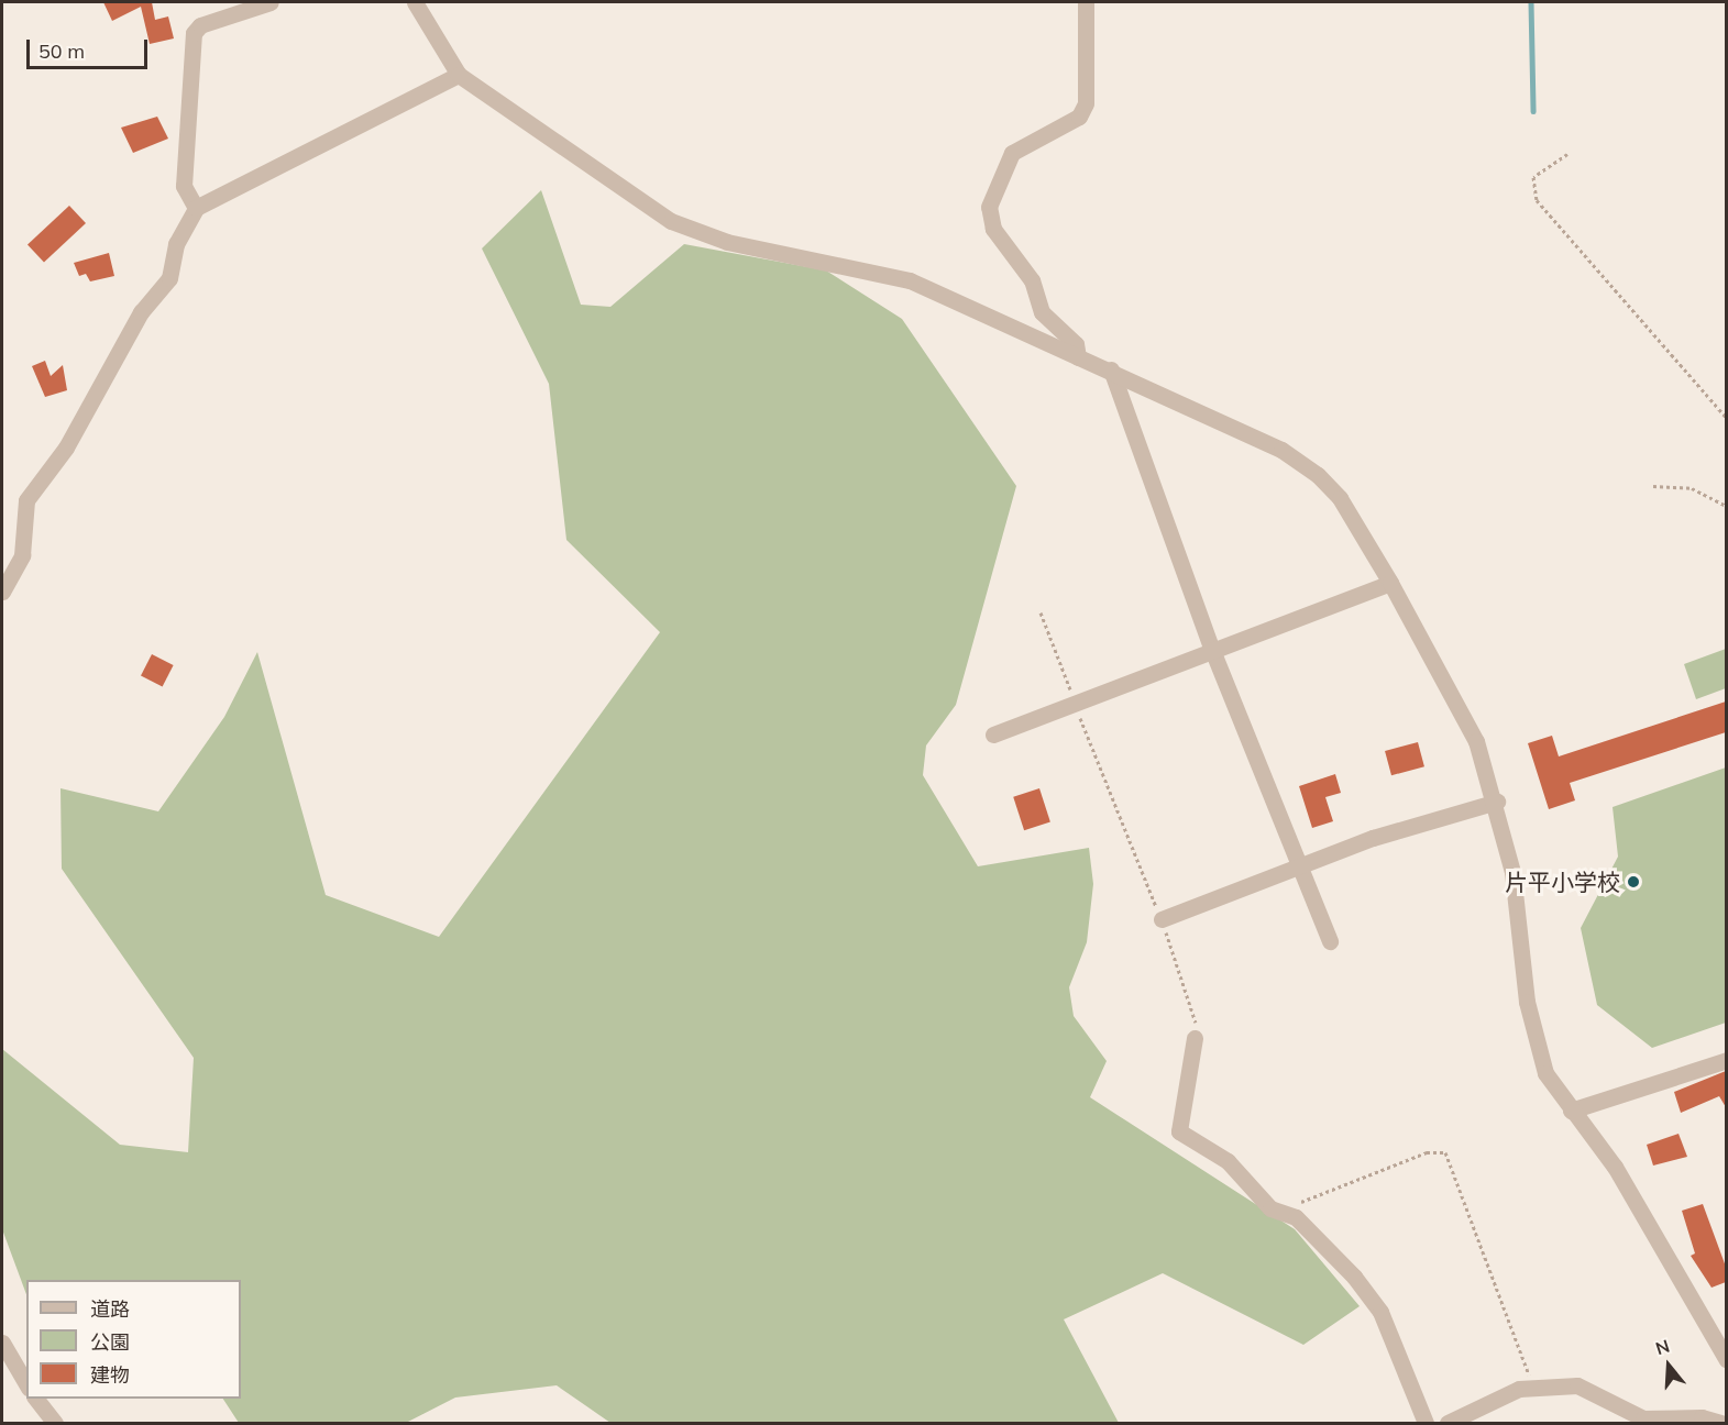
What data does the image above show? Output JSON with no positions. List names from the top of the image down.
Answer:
{
  "places": ["片平小学校"],
  "legend": ["道路", "公園", "建物"],
  "scale_bar": "50 m",
  "north": "top"
}
